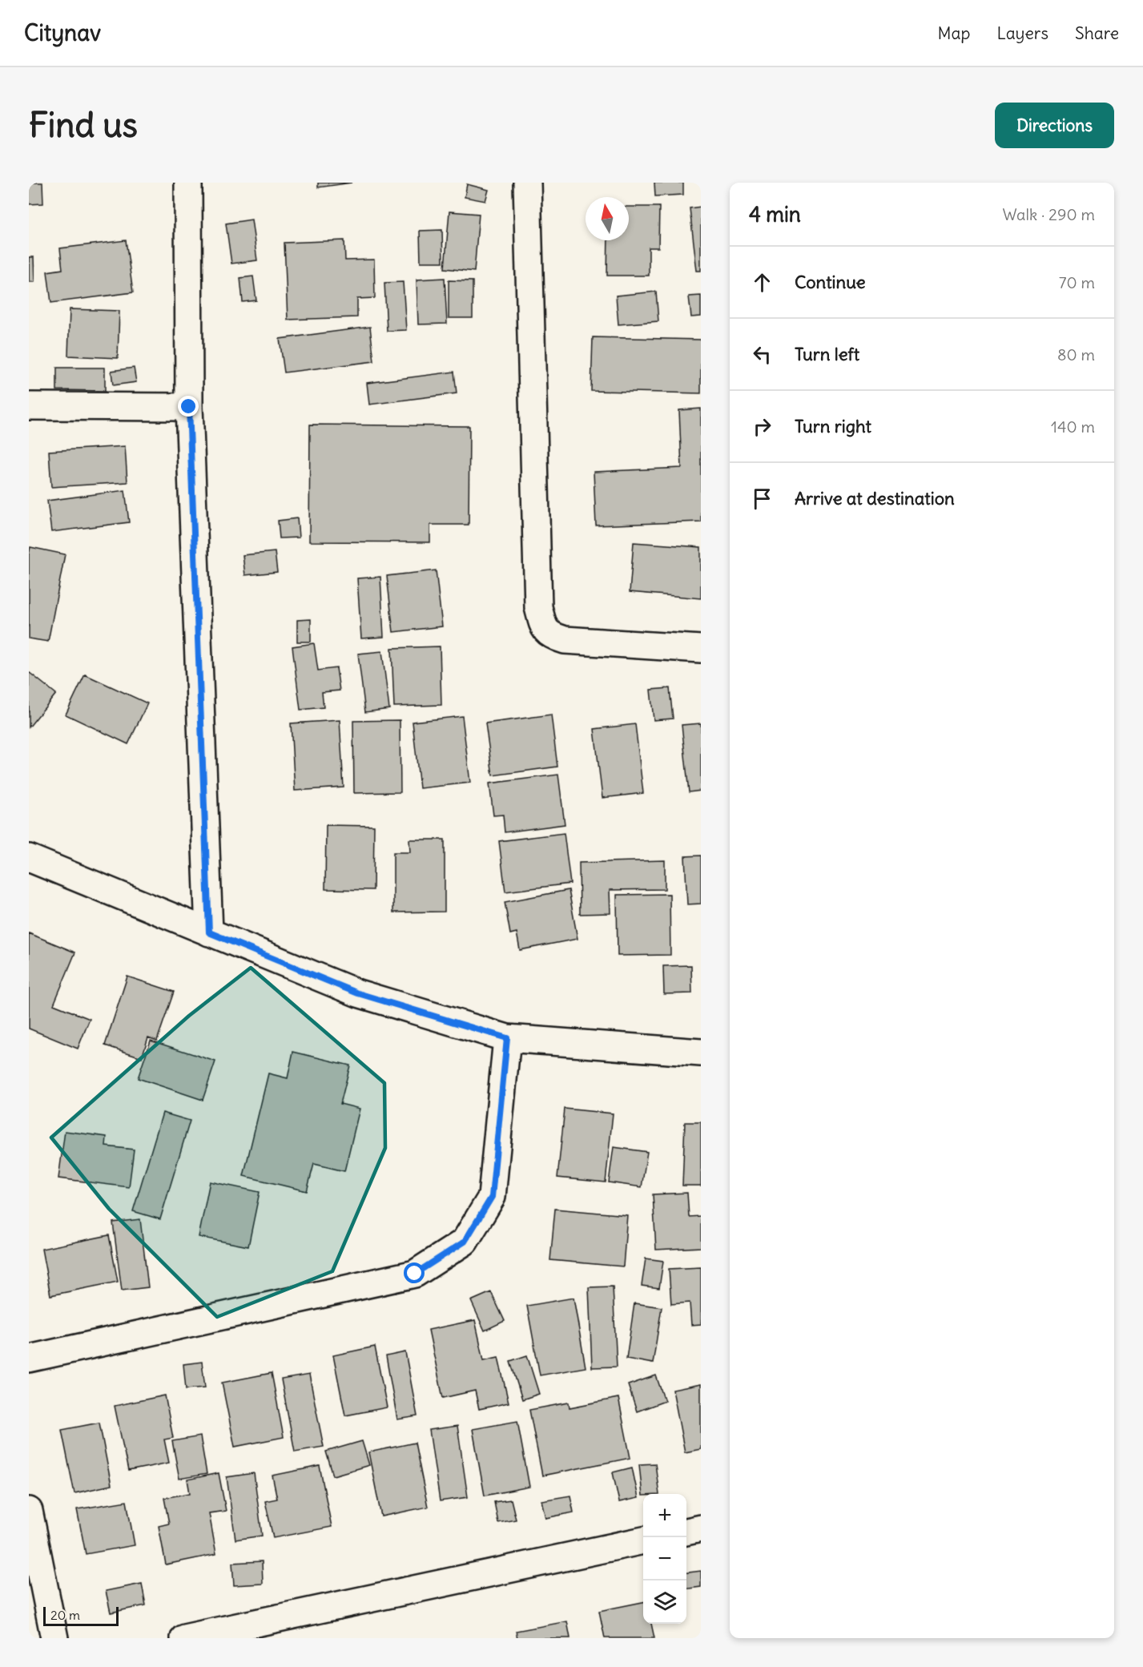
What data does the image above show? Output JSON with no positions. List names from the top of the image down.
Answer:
{
  "scale_bar": "20 m",
  "north": "top",
  "page": {
    "header": "Citynav",
    "nav": ["Map", "Layers", "Share"],
    "buttons": "Directions",
    "title": "Find us",
    "heading": ["4 min", "Walk · 290 m"],
    "list": [
      ["Continue", "70 m"],
      ["Turn left", "80 m"],
      ["Turn right", "140 m"],
      "Arrive at destination"
    ],
    "map_buttons": ["+", "−"],
    "scale": "20 m"
  }
}
